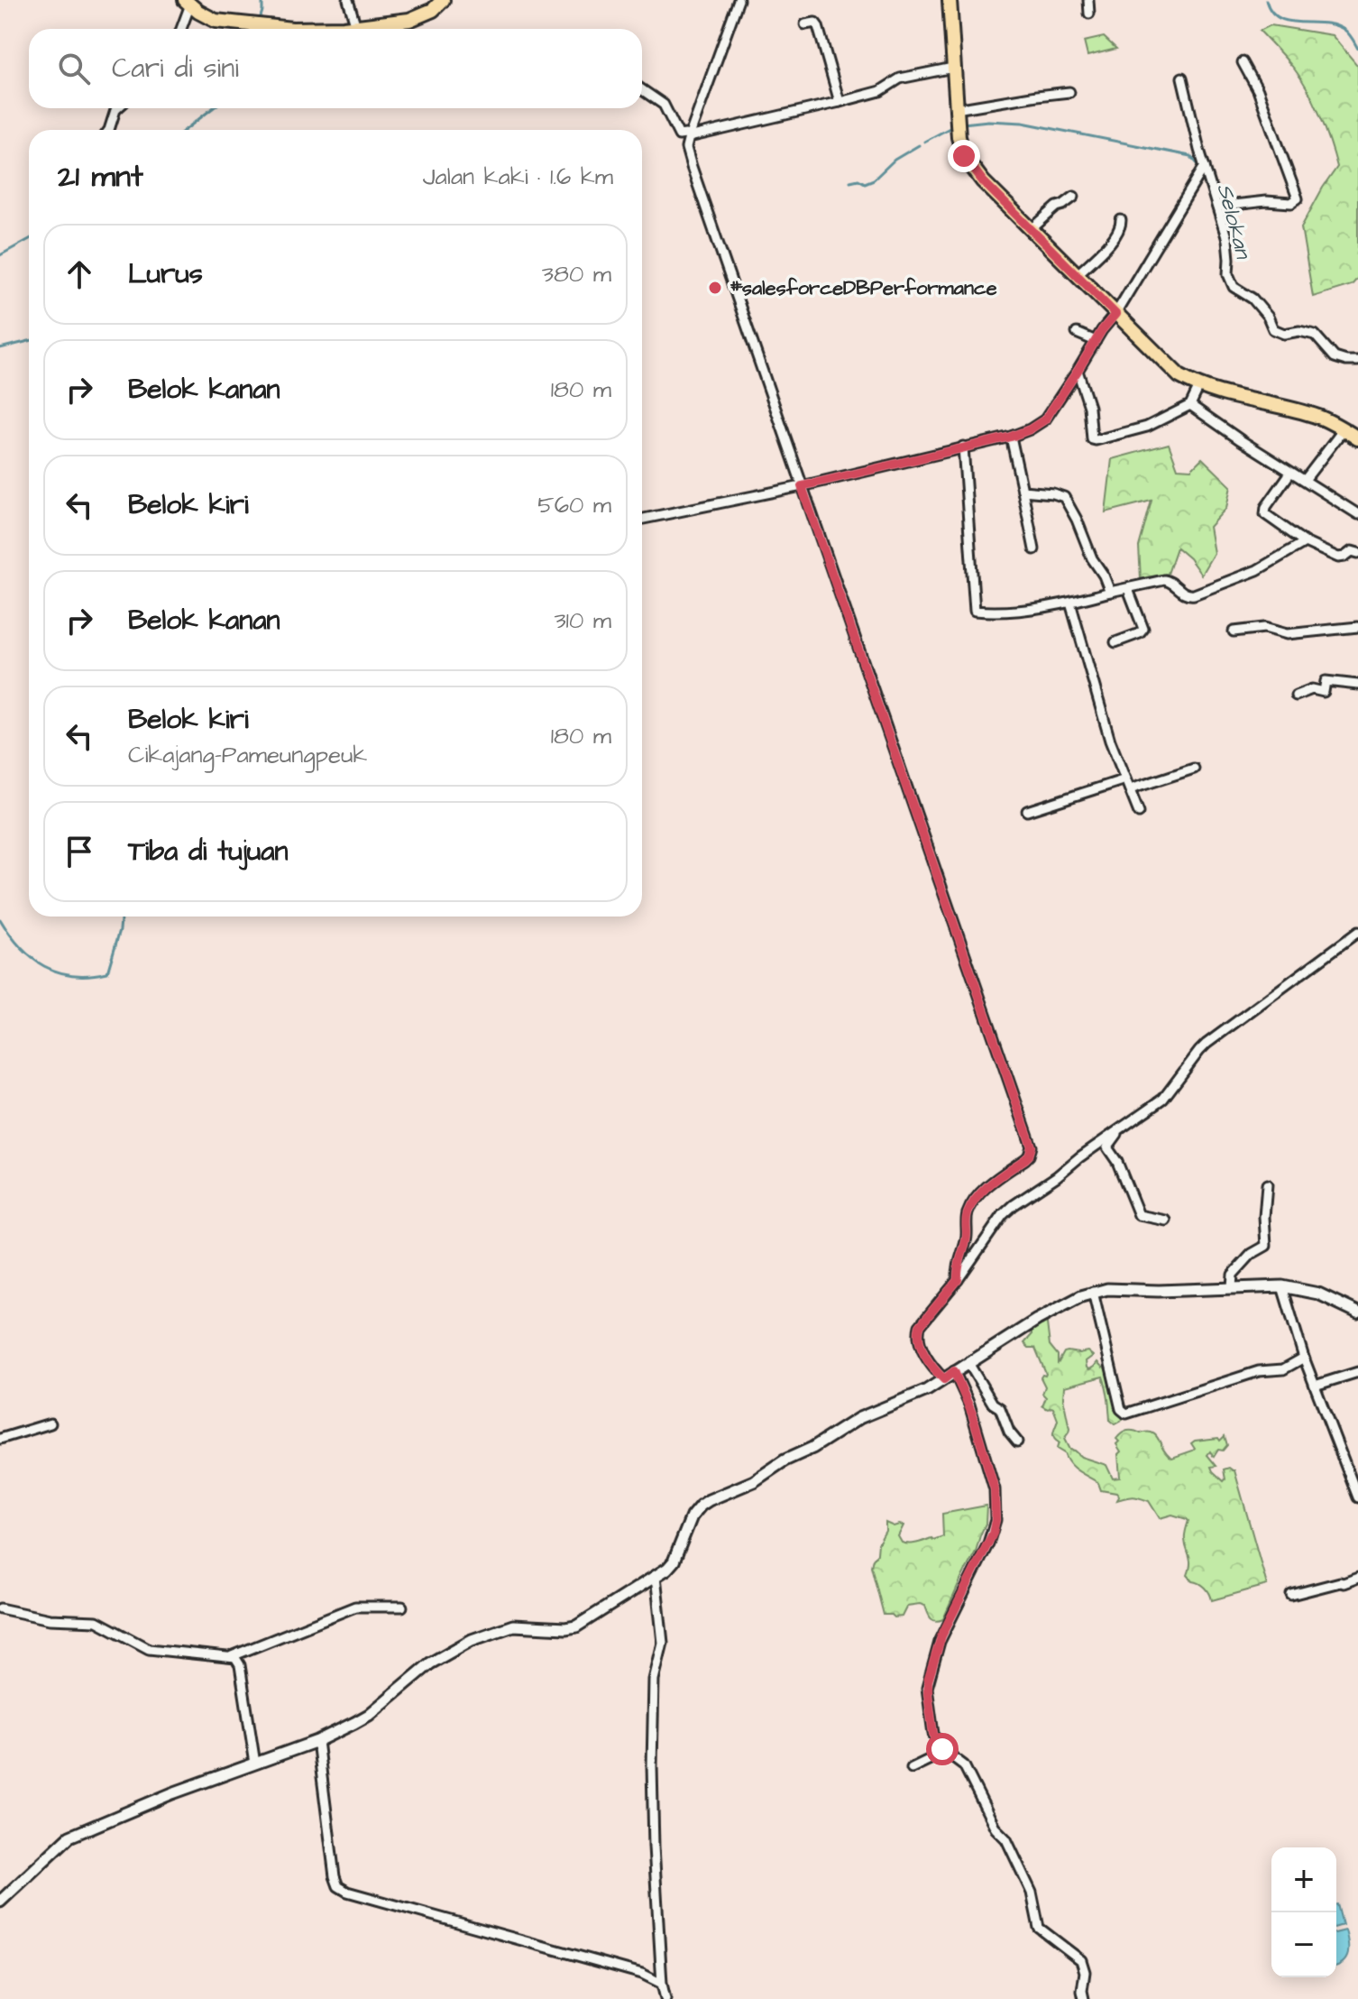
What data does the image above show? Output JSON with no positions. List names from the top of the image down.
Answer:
{
  "water": ["Selokan"],
  "places": ["#salesforceDBPerformance"],
  "page": {
    "search": "Cari di sini",
    "heading": ["21 mnt", "Jalan kaki · 1.6 km"],
    "list": [
      ["Lurus", "380 m"],
      ["Belok kanan", "180 m"],
      ["Belok kiri", "560 m"],
      ["Belok kanan", "310 m"],
      ["Belok kiri", "Cikajang-Pameungpeuk", "180 m"],
      "Tiba di tujuan"
    ],
    "map_buttons": ["+", "−"]
  }
}
